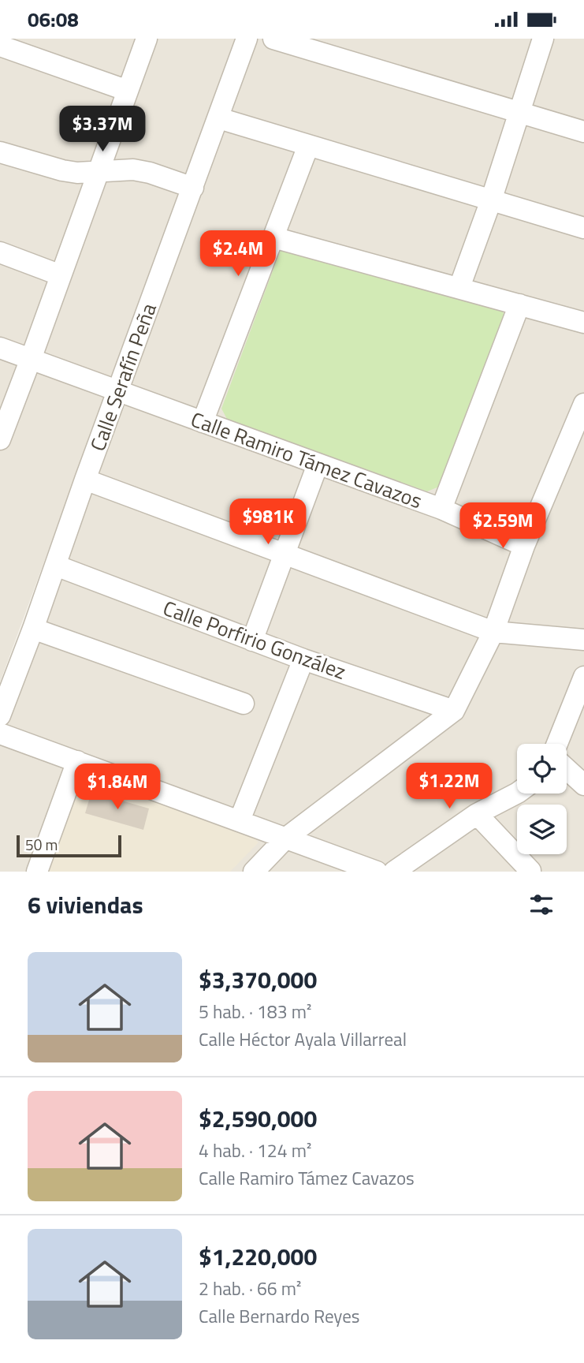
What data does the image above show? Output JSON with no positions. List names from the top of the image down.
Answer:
{
  "streets": {
    "street": ["Calle Serafín Peña", "Calle Ramiro Támez Cavazos", "Calle Porfirio González"]
  },
  "crossings": [
    ["Calle Serafín Peña", "Calle Ramiro Támez Cavazos"],
    ["Calle Serafín Peña", "Calle Porfirio González"]
  ],
  "scale_bar": "50 m",
  "page": {
    "status": "06:08",
    "price": [
      "$3.37M",
      "$2.4M",
      "$981K",
      "$2.59M",
      "$1.22M",
      "$1.84M"
    ],
    "scale": "50 m",
    "heading": "6 viviendas",
    "list": [
      {
        "name": "$3,370,000",
        "note": "5 hab. · 183 m² · Calle Héctor Ayala Villarreal"
      },
      {
        "name": "$2,590,000",
        "note": "4 hab. · 124 m² · Calle Ramiro Támez Cavazos"
      },
      {
        "name": "$1,220,000",
        "note": "2 hab. · 66 m² · Calle Bernardo Reyes"
      }
    ]
  }
}
